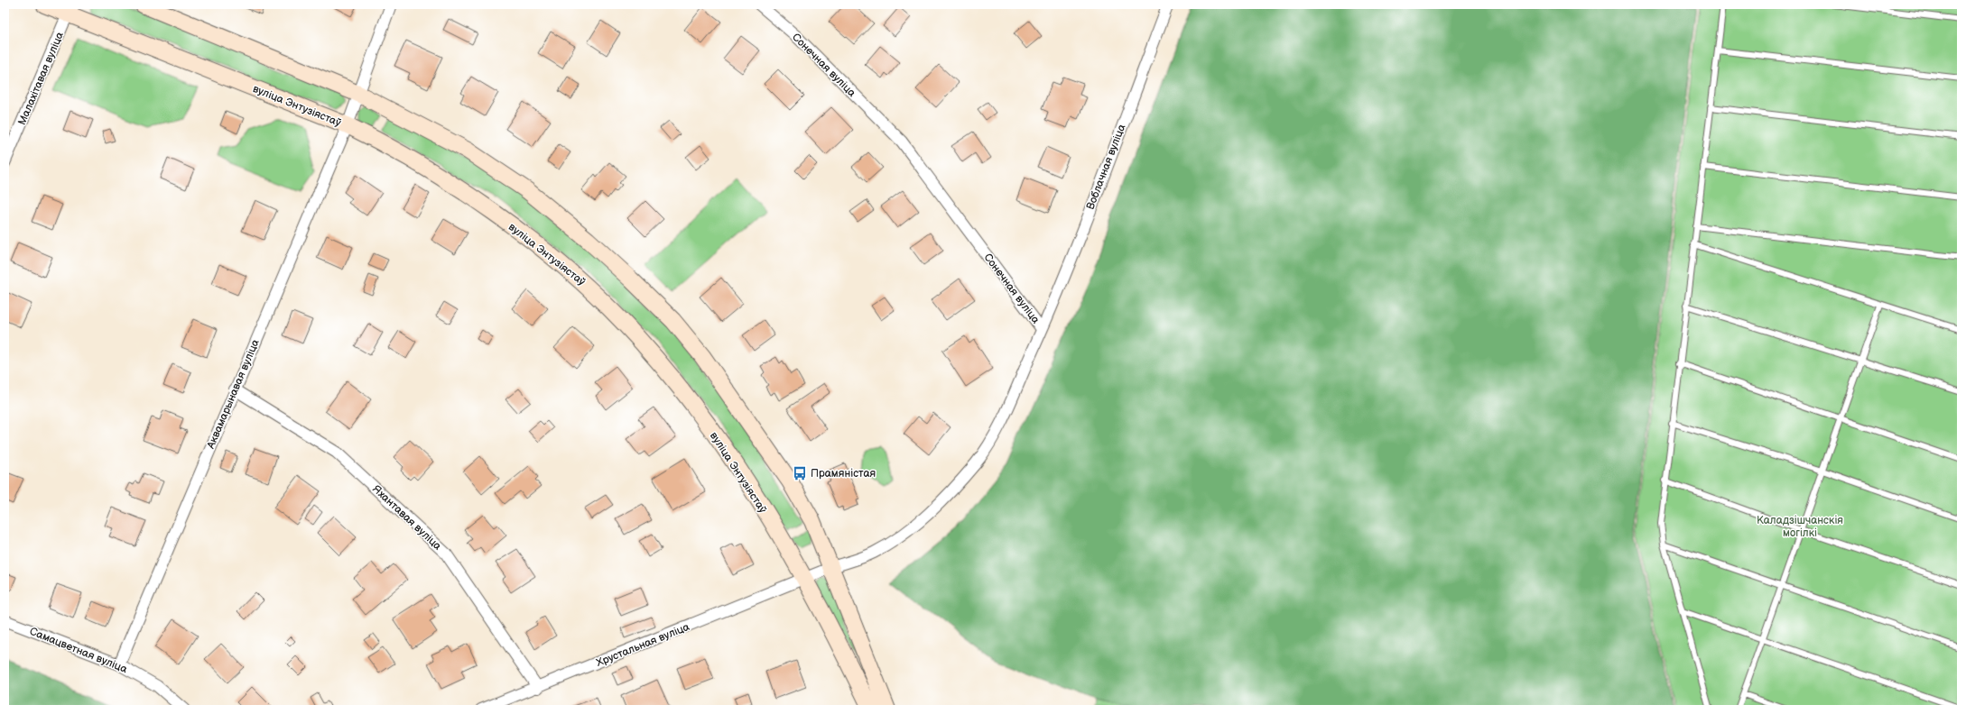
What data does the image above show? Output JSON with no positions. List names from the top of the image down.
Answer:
{
  "streets": {
    "street": [
      "Сонечная вуліца",
      "Малахітавая вуліца",
      "вуліца Энтузіястаў",
      "Воблачная вуліца",
      "Аквамарынавая вуліца",
      "Яхантавая вуліца",
      "Хрустальная вуліца",
      "Самацветная вуліца"
    ]
  },
  "crossings": [
    ["Сонечная вуліца", "вуліца Энтузіястаў"],
    ["Сонечная вуліца", "Воблачная вуліца"],
    ["Сонечная вуліца", "Хрустальная вуліца"],
    ["Малахітавая вуліца", "вуліца Энтузіястаў"],
    ["вуліца Энтузіястаў", "Аквамарынавая вуліца"],
    ["вуліца Энтузіястаў", "Хрустальная вуліца"],
    ["Аквамарынавая вуліца", "Яхантавая вуліца"],
    ["Аквамарынавая вуліца", "Самацветная вуліца"],
    ["Яхантавая вуліца", "Хрустальная вуліца"]
  ],
  "parks": ["Каладзішчанскія могілкі"],
  "places": {
    "bus stop": ["Прамяністая"]
  }
}
